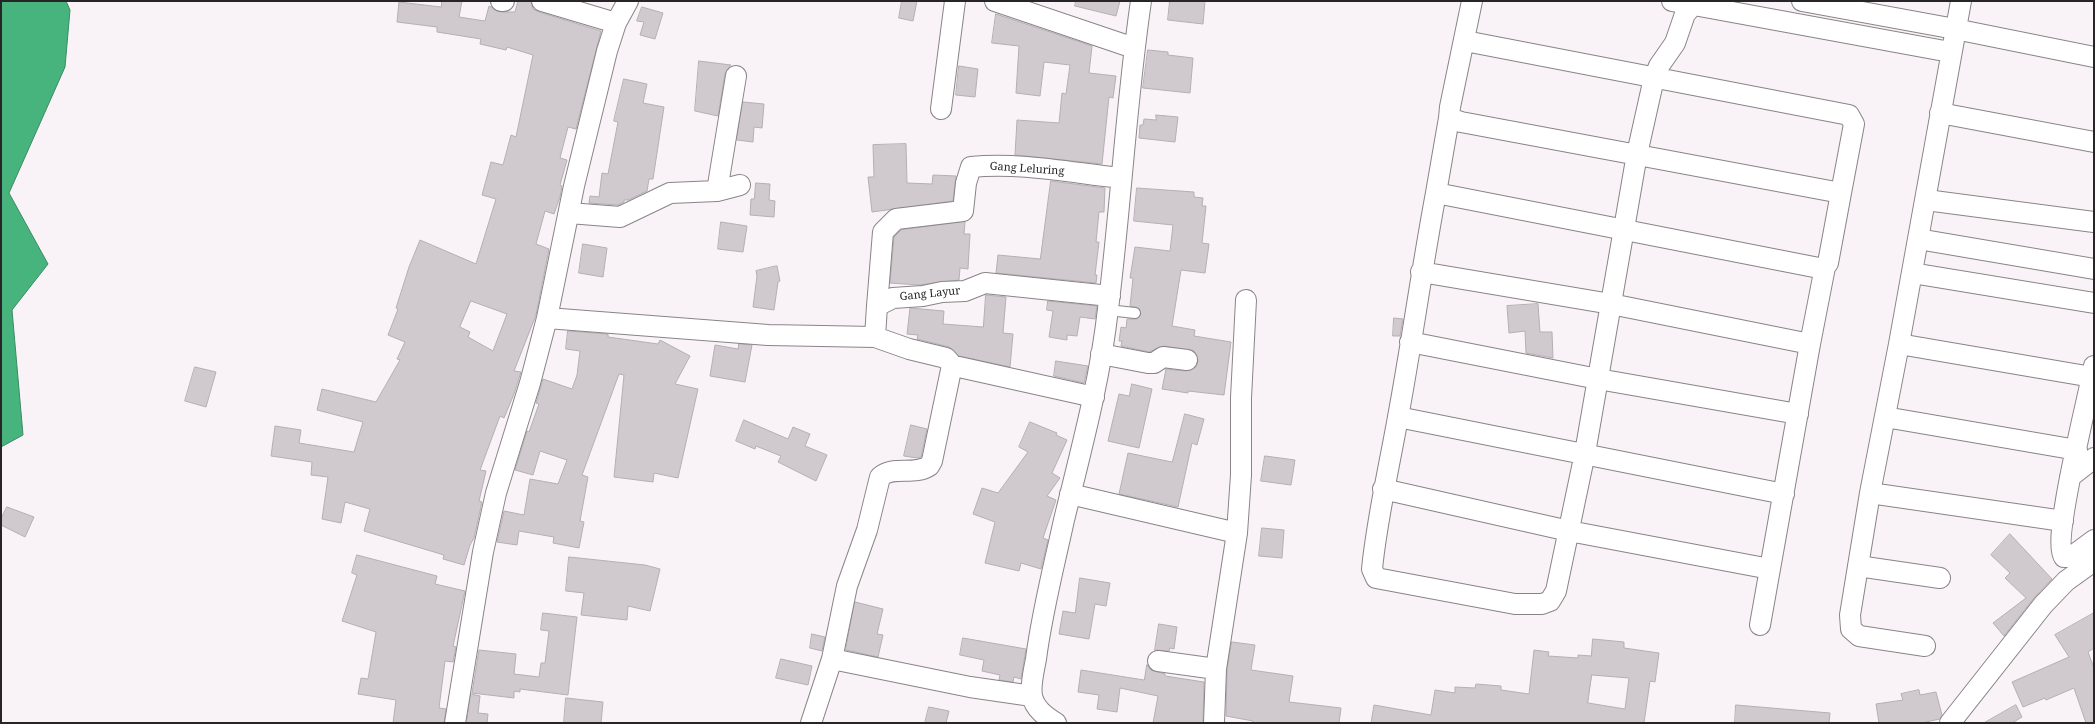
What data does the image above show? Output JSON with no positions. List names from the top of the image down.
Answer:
{
  "streets": {
    "street": ["Gang Leluring", "Gang Layur"]
  },
  "crossings": [
    ["Gang Leluring", "Gang Layur"]
  ]
}
